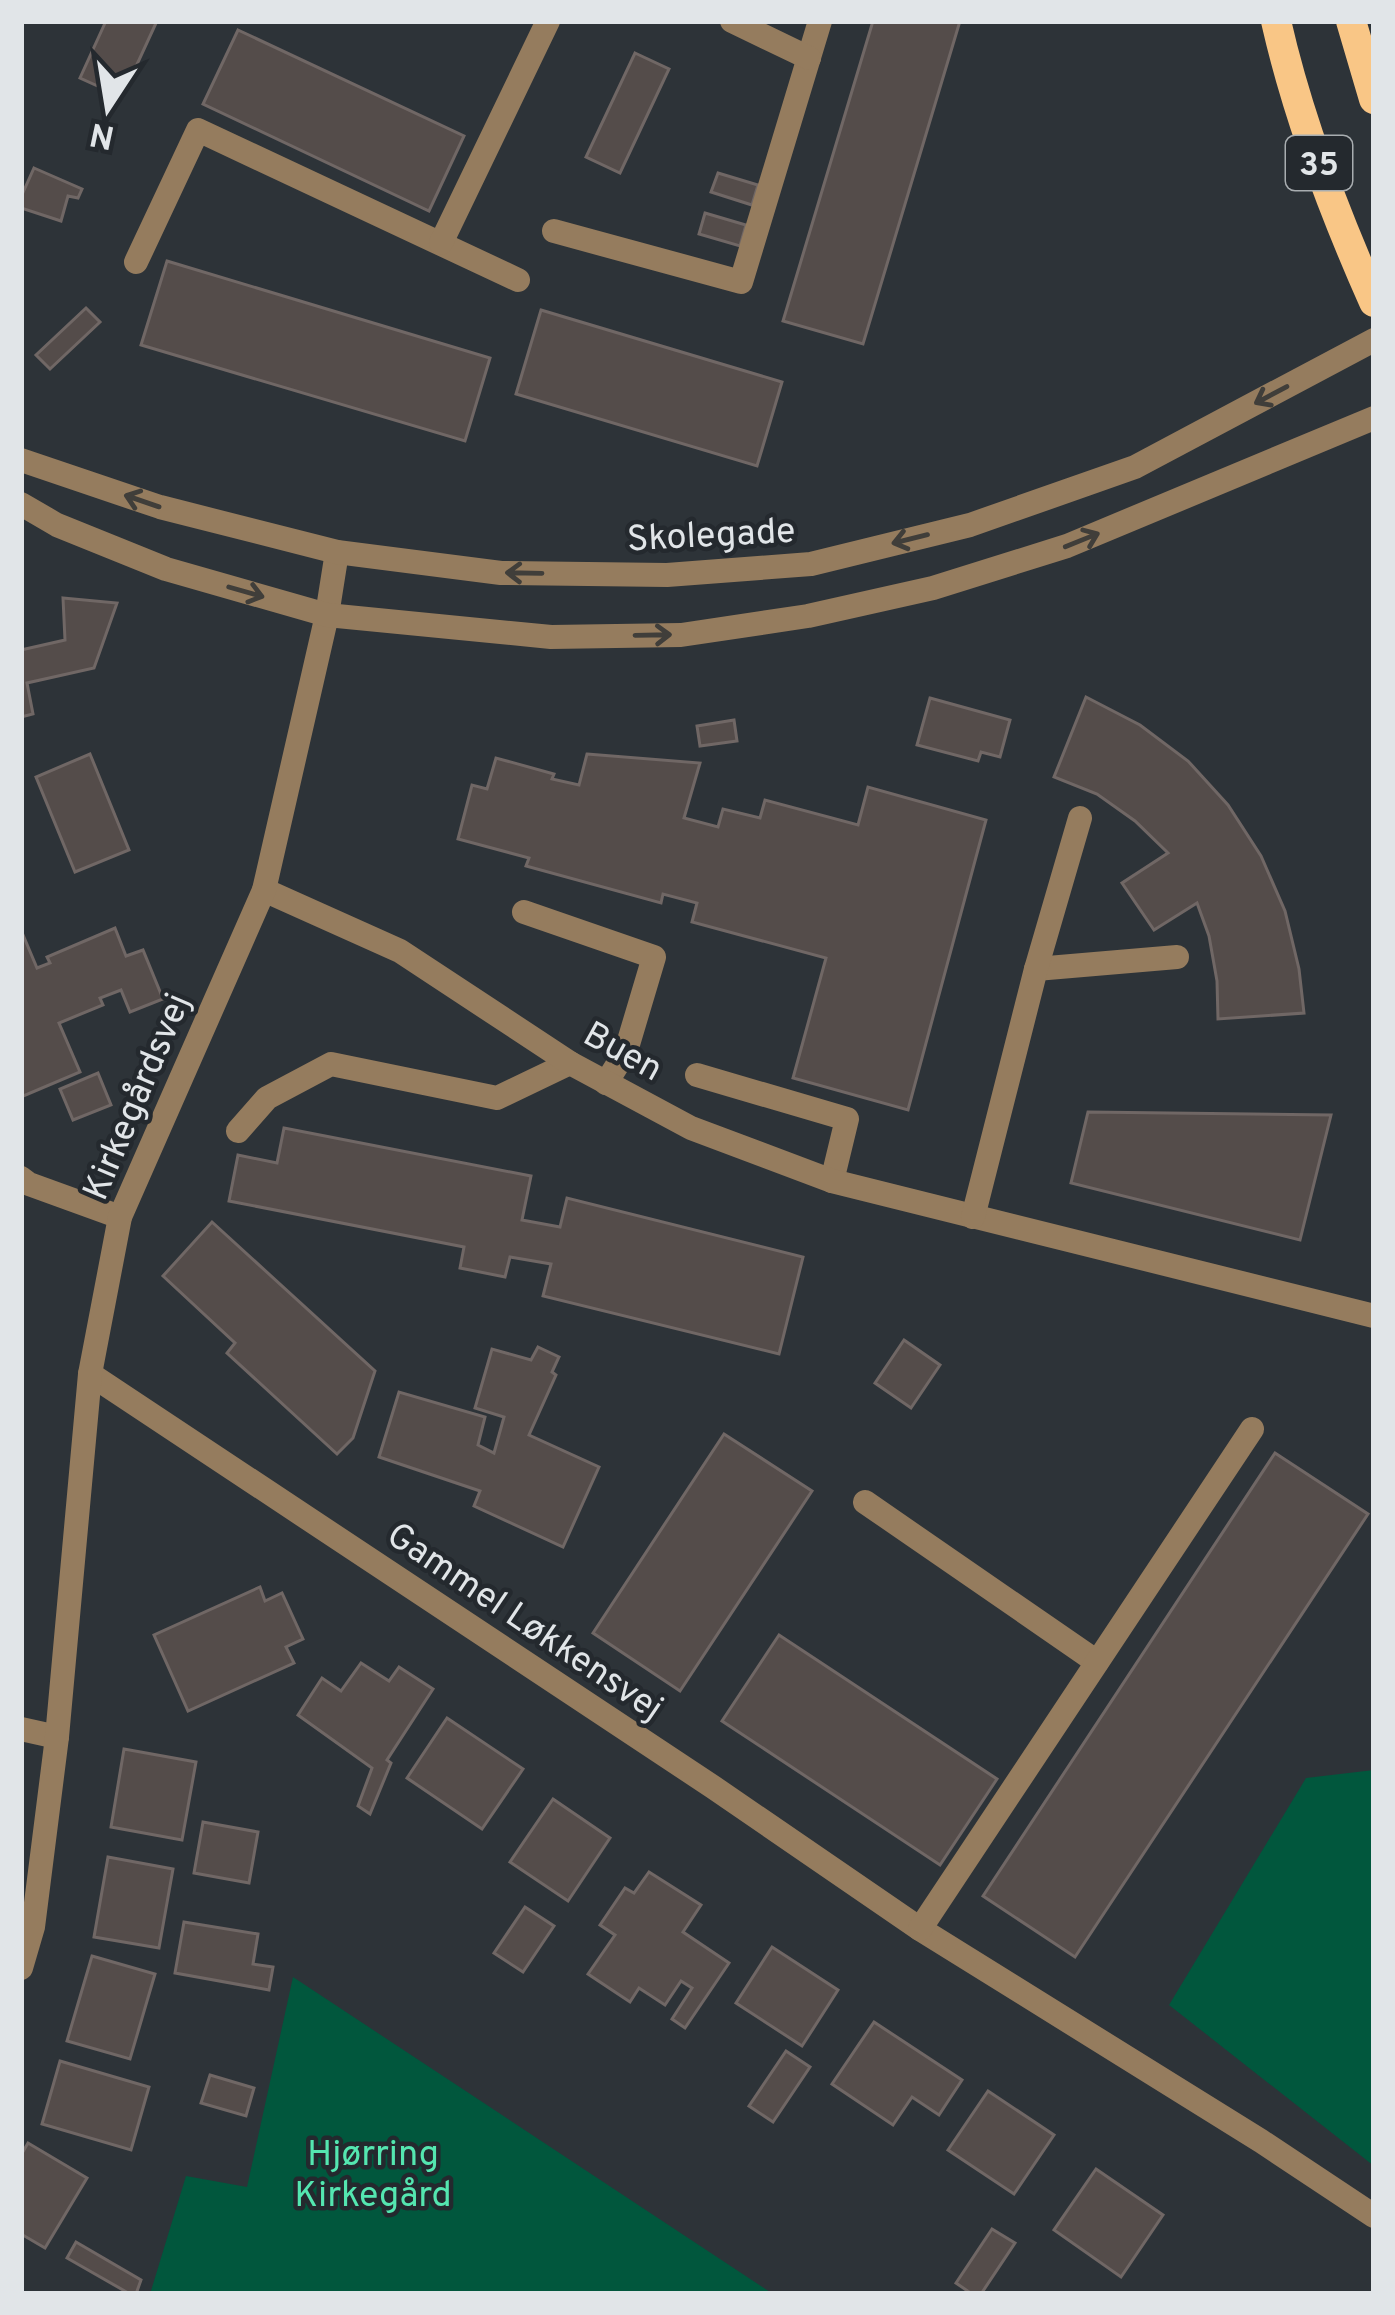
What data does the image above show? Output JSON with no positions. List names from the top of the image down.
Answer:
{
  "streets": {
    "main road": ["35"],
    "street": [
      "Skolegade",
      "Buen",
      "Kirkegårdsvej",
      "Gammel Løkkensvej"
    ]
  },
  "crossings": [
    ["Skolegade", "Kirkegårdsvej"],
    ["Buen", "Kirkegårdsvej"],
    ["Kirkegårdsvej", "Gammel Løkkensvej"]
  ],
  "parks": ["Hjørring Kirkegård"],
  "north": "bottom"
}
